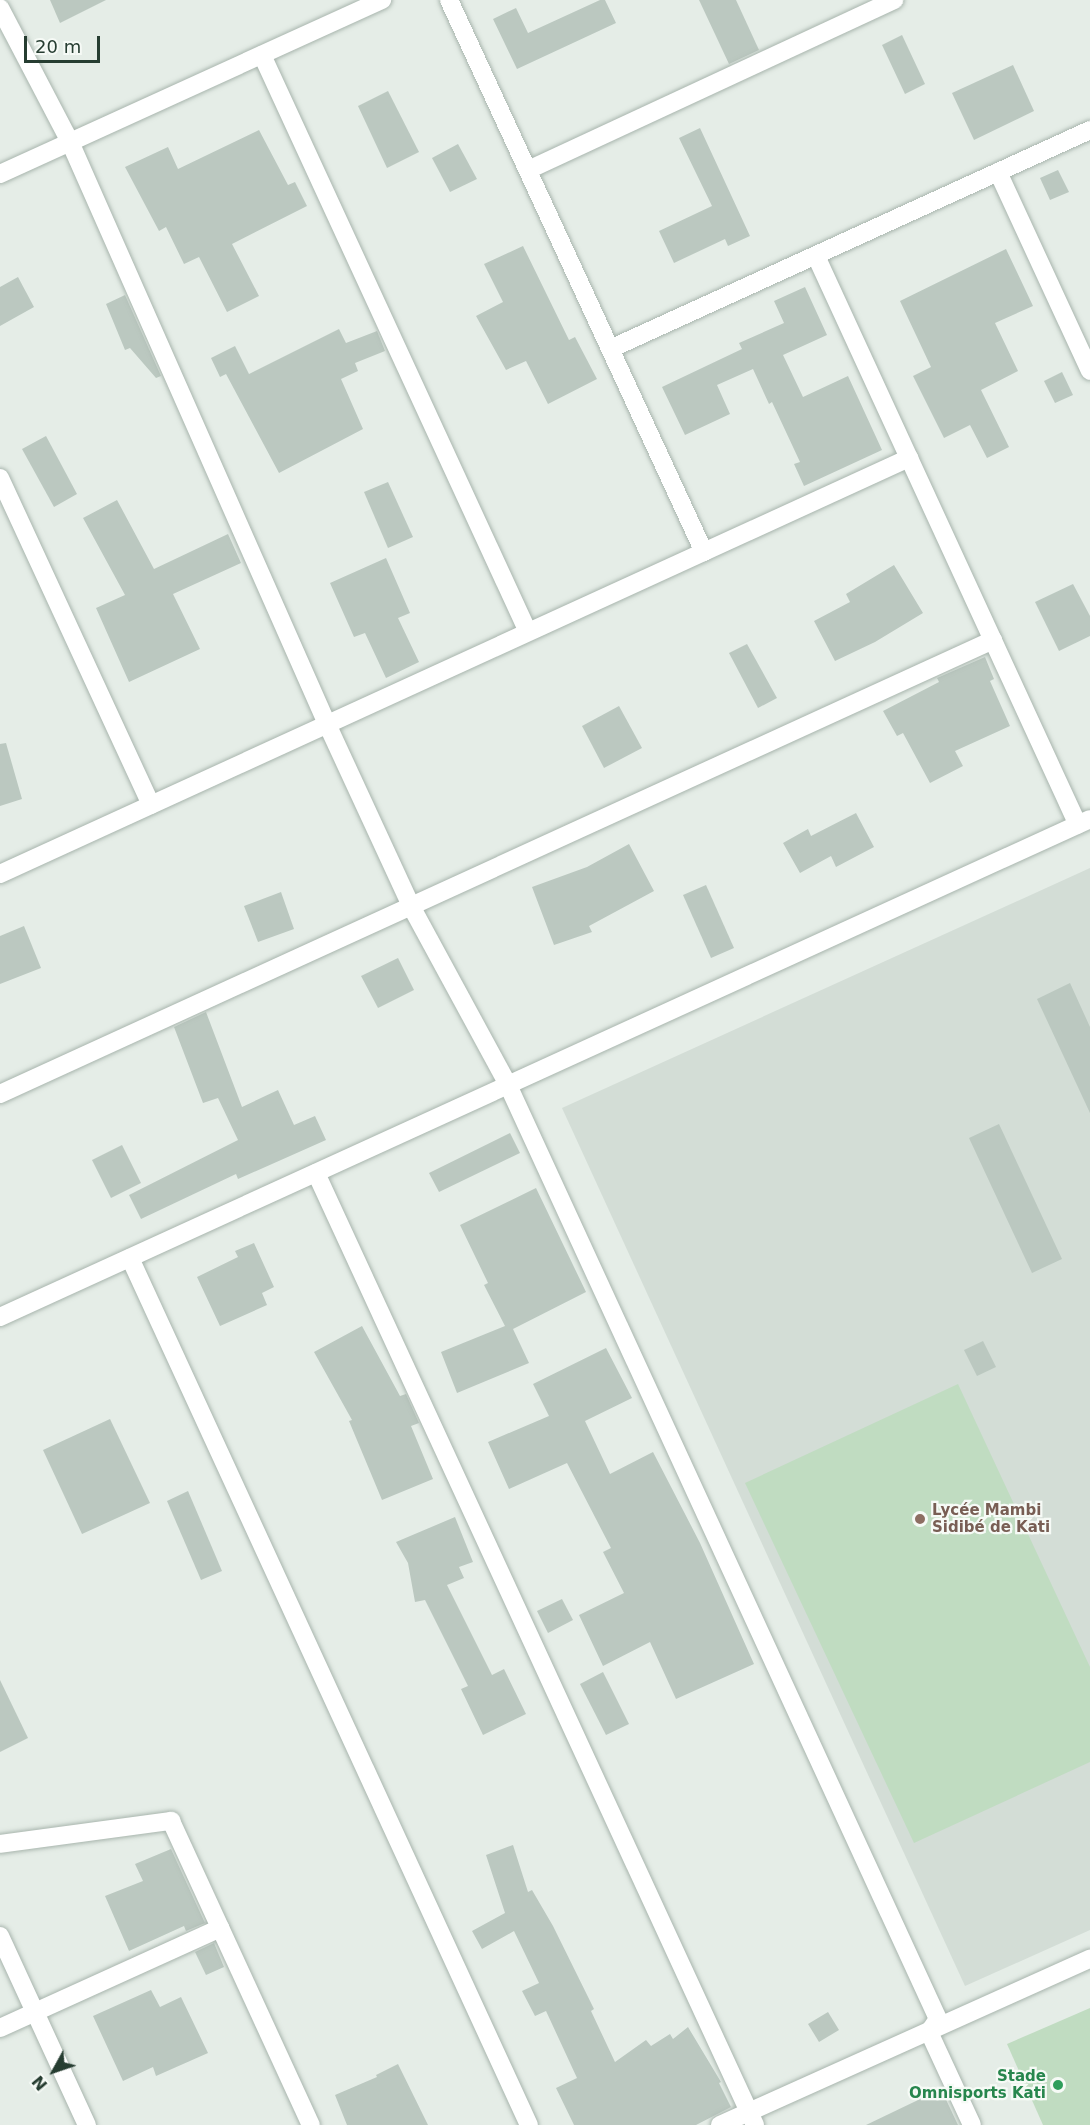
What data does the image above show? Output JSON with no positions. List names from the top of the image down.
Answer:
{
  "places": ["Lycée Mambi Sidibé de Kati", "Stade Omnisports Kati"],
  "scale_bar": "20 m",
  "north": "bottom left"
}
